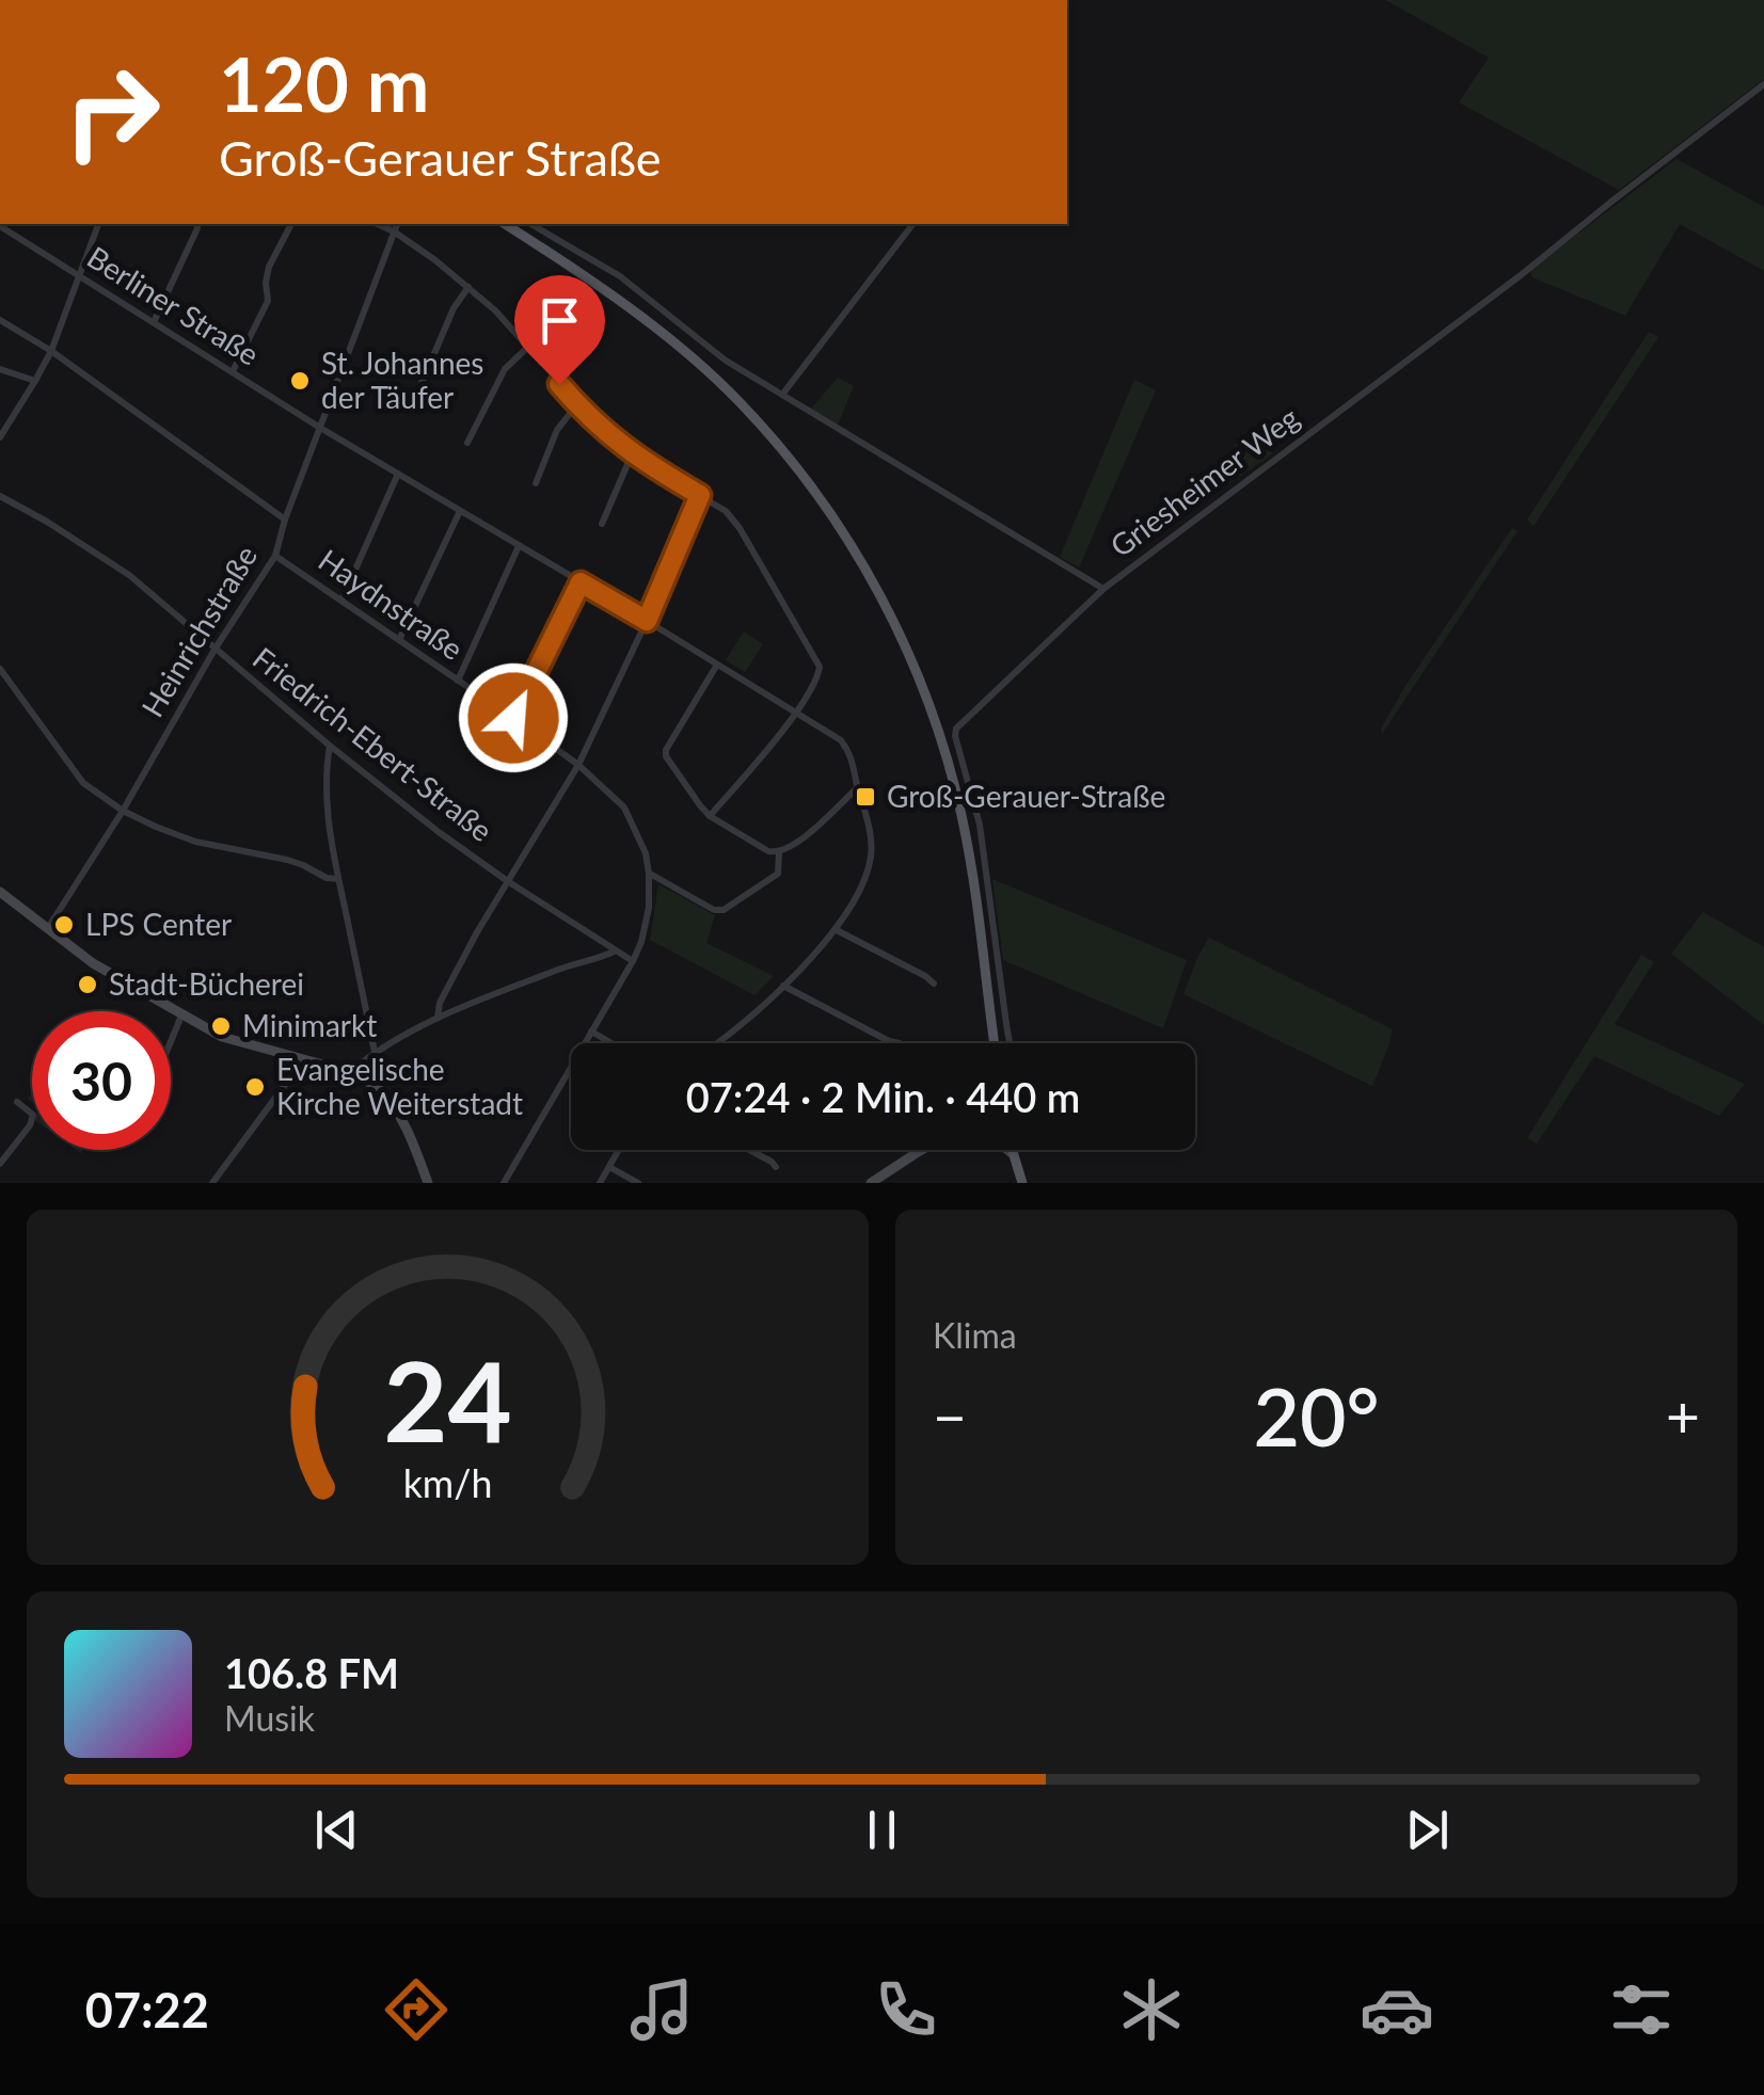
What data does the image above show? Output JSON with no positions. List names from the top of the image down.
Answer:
{
  "streets": {
    "street": [
      "Berliner Straße",
      "Griesheimer Weg",
      "Haydnstraße",
      "Heinrichstraße",
      "Friedrich-Ebert-Straße"
    ]
  },
  "crossings": [
    ["Berliner Straße", "Heinrichstraße"],
    ["Haydnstraße", "Heinrichstraße"],
    ["Haydnstraße", "Friedrich-Ebert-Straße"],
    ["Heinrichstraße", "Friedrich-Ebert-Straße"]
  ],
  "places": {
    "other": [
      "St. Johannes der Täufer",
      "LPS Center",
      "Stadt-Bücherei",
      "Minimarkt",
      "Evangelische Kirche Weiterstadt"
    ],
    "transit": ["Groß-Gerauer-Straße"]
  },
  "page": {
    "turn": ["120 m", "Groß-Gerauer Straße"],
    "limit": "30",
    "trip": "07:24 · 2 Min. · 440 m",
    "tile": "Klima",
    "heat": ["−", "20°", "+"],
    "song": ["106.8 FM", "Musik"],
    "tabs": "07:22",
    "gauge": ["24", "km/h"]
  }
}
